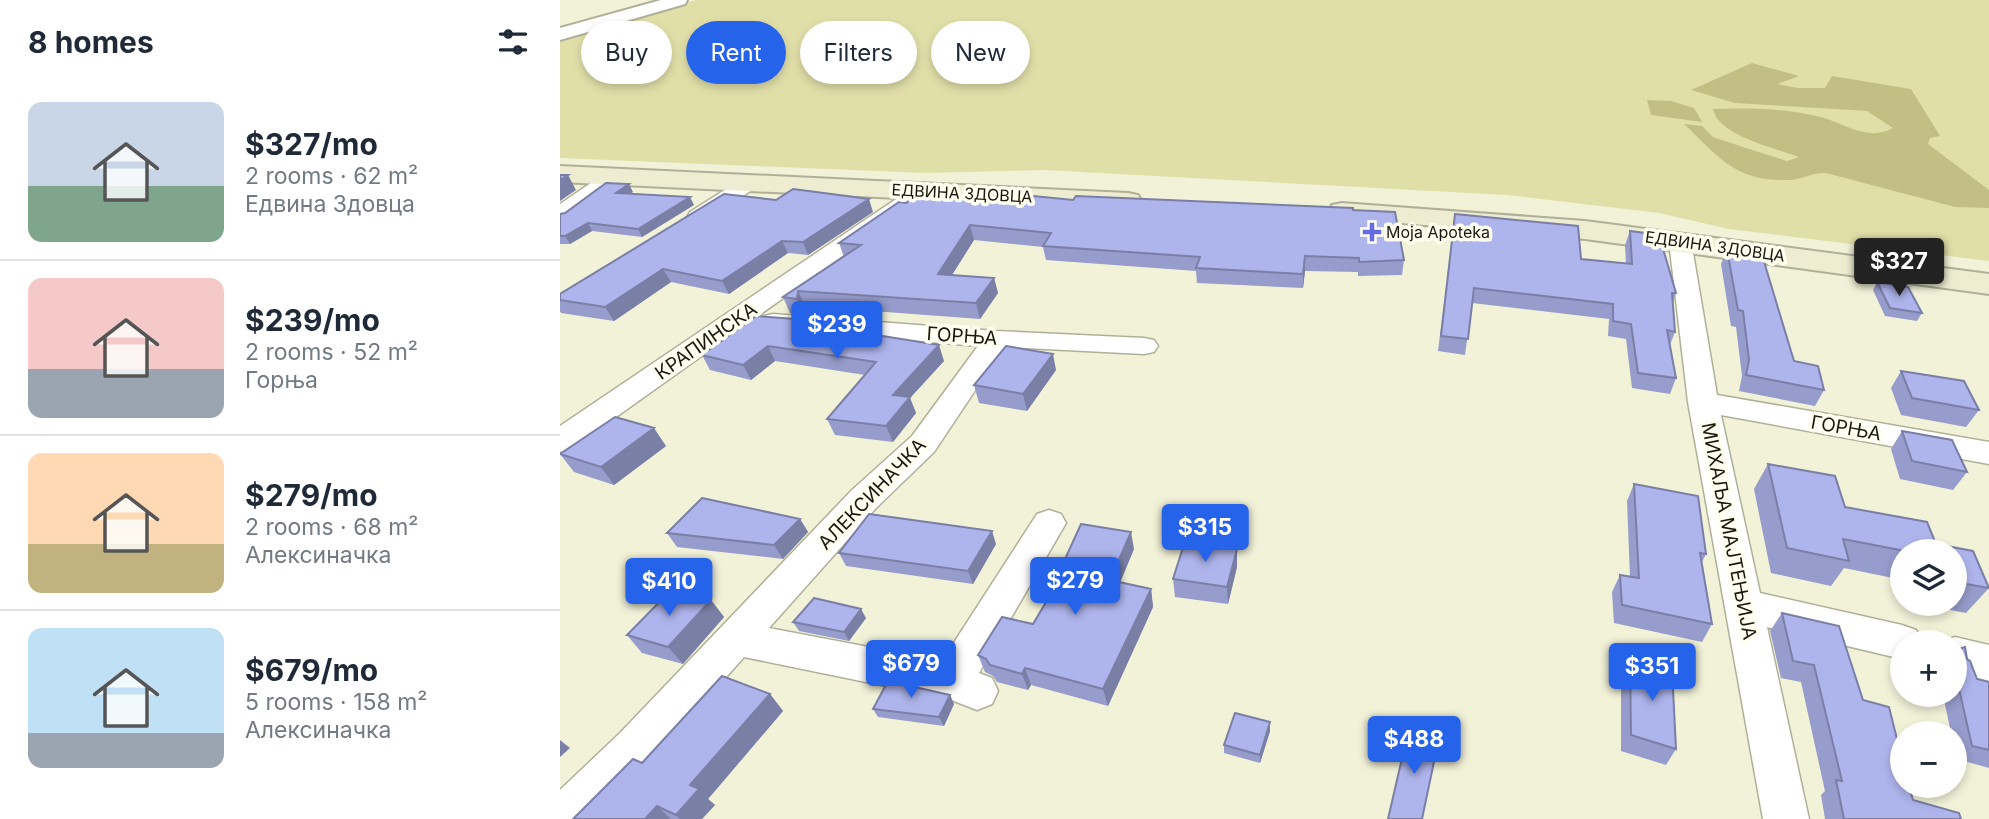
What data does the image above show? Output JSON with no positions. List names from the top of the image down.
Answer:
{
  "streets": {
    "main road": ["ЕДВИНА ЗДОВЦА"],
    "street": [
      "ГОРЊА",
      "КРАПИНСКА",
      "АЛЕКСИНАЧКА",
      "МИХАЉА МАЈТЕЊИЈА"
    ]
  },
  "crossings": [
    ["ЕДВИНА ЗДОВЦА", "КРАПИНСКА"],
    ["ЕДВИНА ЗДОВЦА", "МИХАЉА МАЈТЕЊИЈА"],
    ["ГОРЊА", "КРАПИНСКА"],
    ["ГОРЊА", "АЛЕКСИНАЧКА"],
    ["ГОРЊА", "МИХАЉА МАЈТЕЊИЈА"]
  ],
  "places": {
    "health": ["Moja Apoteka"]
  },
  "page": {
    "heading": "8 homes",
    "chip": [
      "Buy",
      "Rent",
      "Filters",
      "New"
    ],
    "list": [
      {
        "name": "$327/mo",
        "note": "2 rooms · 62 m² · Едвина Здовца"
      },
      {
        "name": "$239/mo",
        "note": "2 rooms · 52 m² · Горња"
      },
      {
        "name": "$279/mo",
        "note": "2 rooms · 68 m² · Алексиначка"
      },
      {
        "name": "$679/mo",
        "note": "5 rooms · 158 m² · Алексиначка"
      }
    ],
    "price": [
      "$327",
      "$239",
      "$315",
      "$279",
      "$410",
      "$679",
      "$351",
      "$488"
    ],
    "map_buttons": ["+", "−"]
  }
}
